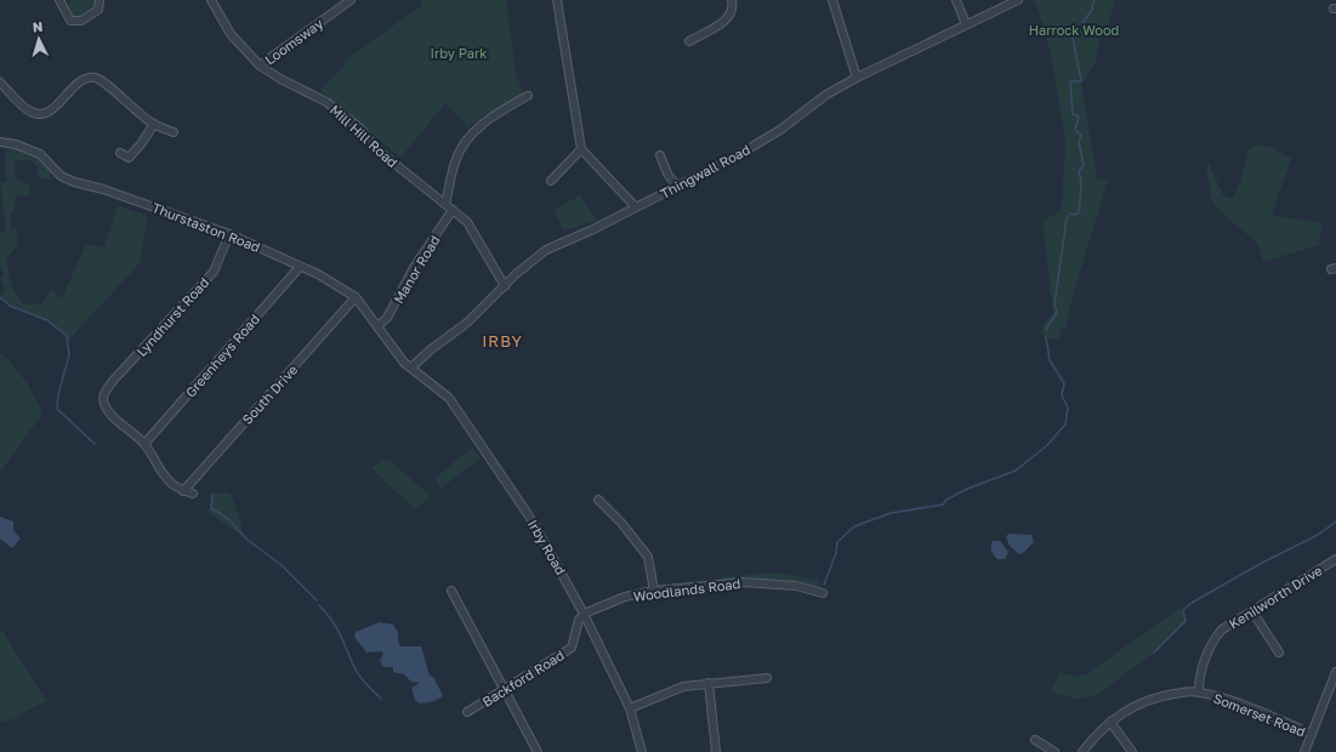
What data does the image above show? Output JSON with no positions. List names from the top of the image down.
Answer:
{
  "streets": {
    "street": [
      "Loomsway",
      "Mill Hill Road",
      "Thingwall Road",
      "Thurstaston Road",
      "Manor Road",
      "Lyndhurst Road",
      "Greenheys Road",
      "South Drive",
      "Irby Road",
      "Woodlands Road",
      "Kenilworth Drive",
      "Backford Road",
      "Somerset Road"
    ]
  },
  "crossings": [
    ["Loomsway", "Mill Hill Road"],
    ["Mill Hill Road", "Thingwall Road"],
    ["Mill Hill Road", "Manor Road"],
    ["Thingwall Road", "Thurstaston Road"],
    ["Thingwall Road", "Irby Road"],
    ["Thurstaston Road", "Manor Road"],
    ["Thurstaston Road", "Lyndhurst Road"],
    ["Thurstaston Road", "Greenheys Road"],
    ["Thurstaston Road", "South Drive"],
    ["Thurstaston Road", "Irby Road"],
    ["Lyndhurst Road", "Greenheys Road"],
    ["Irby Road", "Woodlands Road"],
    ["Irby Road", "Backford Road"],
    ["Woodlands Road", "Backford Road"],
    ["Kenilworth Drive", "Somerset Road"]
  ],
  "districts": ["IRBY"],
  "parks": ["Harrock Wood", "Irby Park"],
  "north": "top"
}
